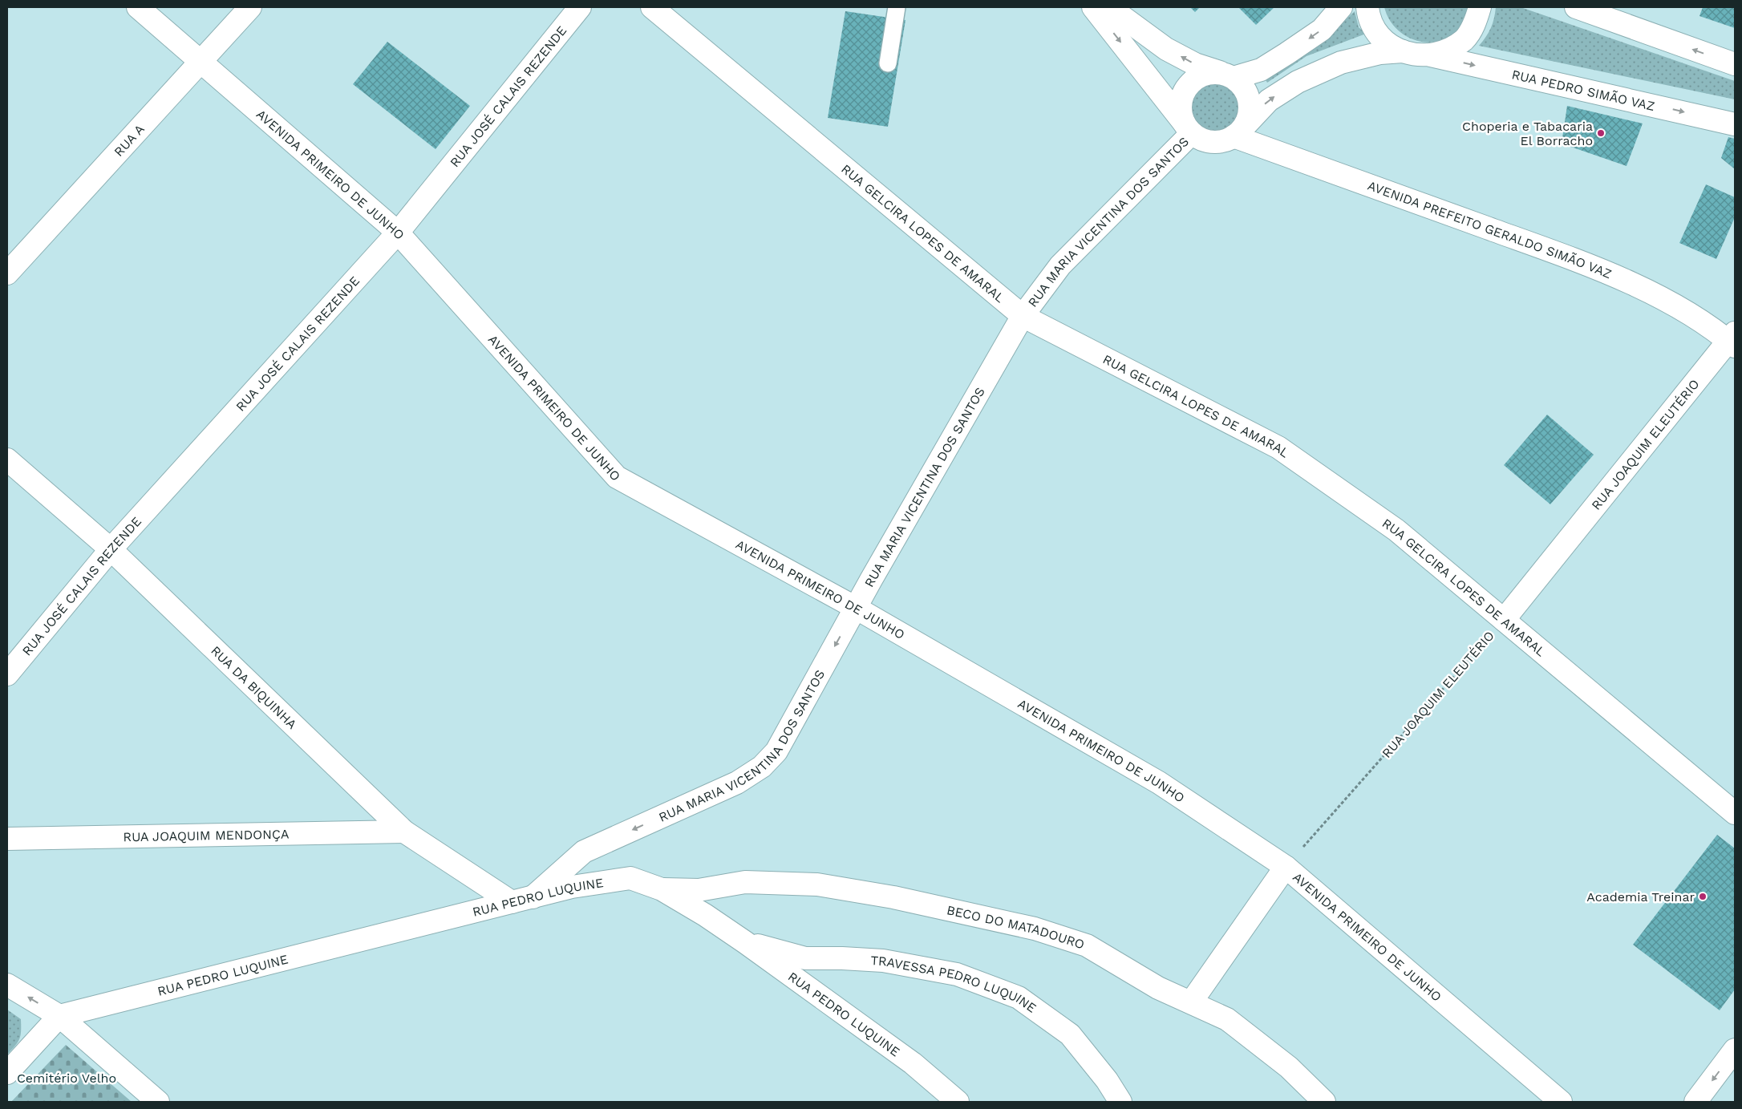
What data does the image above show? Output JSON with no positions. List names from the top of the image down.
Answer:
{
  "streets": {
    "street": [
      "RUA PEDRO SIMÃO VAZ",
      "RUA JOSÉ CALAIS REZENDE",
      "RUA A",
      "AVENIDA PRIMEIRO DE JUNHO",
      "RUA MARIA VICENTINA DOS SANTOS",
      "AVENIDA PREFEITO GERALDO SIMÃO VAZ",
      "RUA GELCIRA LOPES DE AMARAL",
      "RUA JOAQUIM ELEUTÉRIO",
      "RUA DA BIQUINHA",
      "RUA JOAQUIM MENDONÇA",
      "RUA PEDRO LUQUINE",
      "BECO DO MATADOURO",
      "TRAVESSA PEDRO LUQUINE"
    ]
  },
  "crossings": [
    ["RUA JOSÉ CALAIS REZENDE", "AVENIDA PRIMEIRO DE JUNHO"],
    ["RUA JOSÉ CALAIS REZENDE", "RUA DA BIQUINHA"],
    ["RUA A", "AVENIDA PRIMEIRO DE JUNHO"],
    ["AVENIDA PRIMEIRO DE JUNHO", "RUA MARIA VICENTINA DOS SANTOS"],
    ["AVENIDA PRIMEIRO DE JUNHO", "RUA JOAQUIM ELEUTÉRIO"],
    ["RUA MARIA VICENTINA DOS SANTOS", "AVENIDA PREFEITO GERALDO SIMÃO VAZ"],
    ["RUA MARIA VICENTINA DOS SANTOS", "RUA GELCIRA LOPES DE AMARAL"],
    ["RUA MARIA VICENTINA DOS SANTOS", "RUA PEDRO LUQUINE"],
    ["AVENIDA PREFEITO GERALDO SIMÃO VAZ", "RUA JOAQUIM ELEUTÉRIO"],
    ["RUA GELCIRA LOPES DE AMARAL", "RUA JOAQUIM ELEUTÉRIO"],
    ["RUA DA BIQUINHA", "RUA JOAQUIM MENDONÇA"],
    ["RUA DA BIQUINHA", "RUA PEDRO LUQUINE"],
    ["RUA PEDRO LUQUINE", "BECO DO MATADOURO"],
    ["RUA PEDRO LUQUINE", "TRAVESSA PEDRO LUQUINE"]
  ],
  "one_way": ["RUA MARIA VICENTINA DOS SANTOS"],
  "parks": ["Cemitério Velho"],
  "places": ["Choperia e Tabacaria El Borracho", "Academia Treinar"]
}
